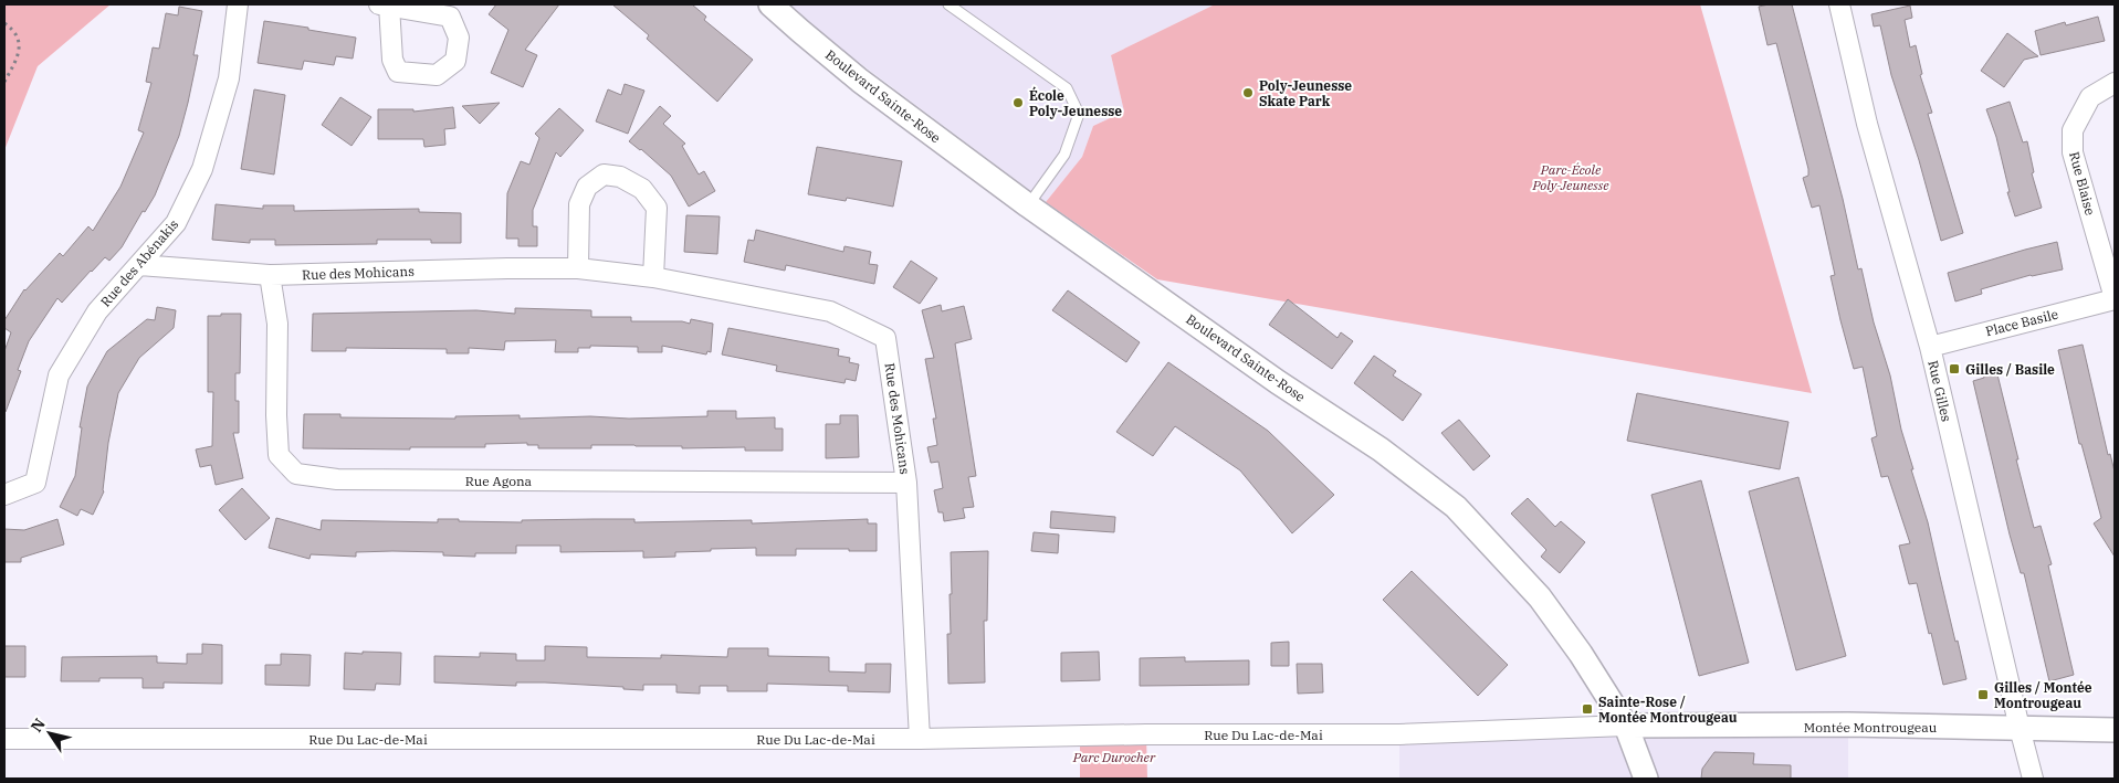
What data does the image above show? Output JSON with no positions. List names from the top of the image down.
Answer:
{
  "streets": {
    "street": [
      "Boulevard Sainte-Rose",
      "Rue Blaise",
      "Rue des Abénakis",
      "Rue des Mohicans",
      "Place Basile",
      "Rue Gilles",
      "Rue Agona",
      "Montée Montrougeau",
      "Rue Du Lac-de-Mai"
    ]
  },
  "crossings": [
    ["Boulevard Sainte-Rose", "Montée Montrougeau"],
    ["Boulevard Sainte-Rose", "Rue Du Lac-de-Mai"],
    ["Rue Blaise", "Place Basile"],
    ["Rue des Abénakis", "Rue des Mohicans"],
    ["Rue des Mohicans", "Rue Agona"],
    ["Rue des Mohicans", "Rue Du Lac-de-Mai"],
    ["Place Basile", "Rue Gilles"],
    ["Rue Gilles", "Montée Montrougeau"],
    ["Montée Montrougeau", "Rue Du Lac-de-Mai"]
  ],
  "parks": ["Parc-École Poly-Jeunesse", "Parc Durocher"],
  "places": {
    "other": ["Poly-Jeunesse Skate Park", "École Poly-Jeunesse"],
    "transit": ["Gilles / Basile", "Gilles / Montée Montrougeau", "Sainte-Rose / Montée Montrougeau"]
  },
  "north": "top left"
}
